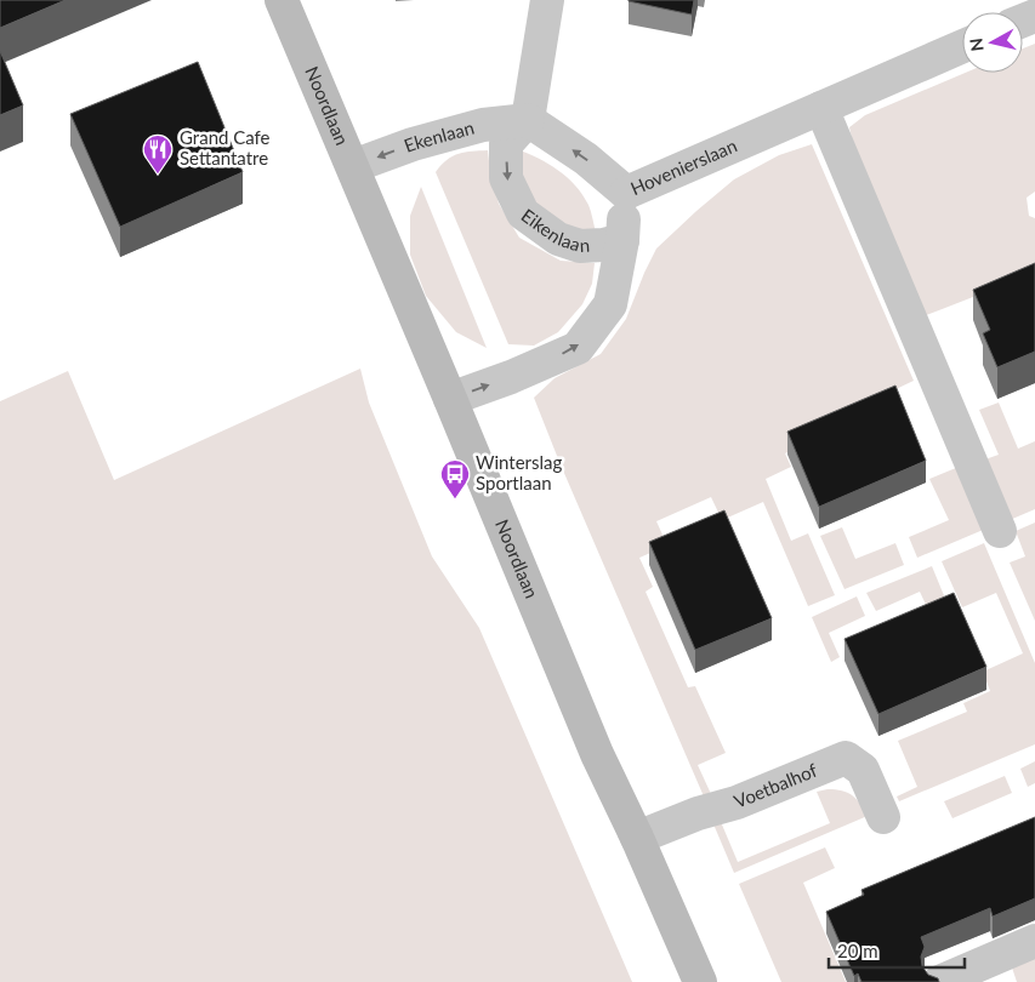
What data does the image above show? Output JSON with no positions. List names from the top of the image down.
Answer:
{
  "streets": {
    "street": [
      "Noordlaan",
      "Ekenlaan",
      "Hovenierslaan",
      "Eikenlaan",
      "Voetbalhof"
    ]
  },
  "crossings": [
    ["Noordlaan", "Ekenlaan"],
    ["Noordlaan", "Hovenierslaan"],
    ["Noordlaan", "Voetbalhof"],
    ["Ekenlaan", "Eikenlaan"],
    ["Hovenierslaan", "Eikenlaan"]
  ],
  "one_way": ["Ekenlaan"],
  "places": {
    "restaurant": ["Grand Cafe Settantatre"],
    "bus stop": ["Winterslag Sportlaan"]
  },
  "scale_bar": "20 m",
  "north": "left"
}
